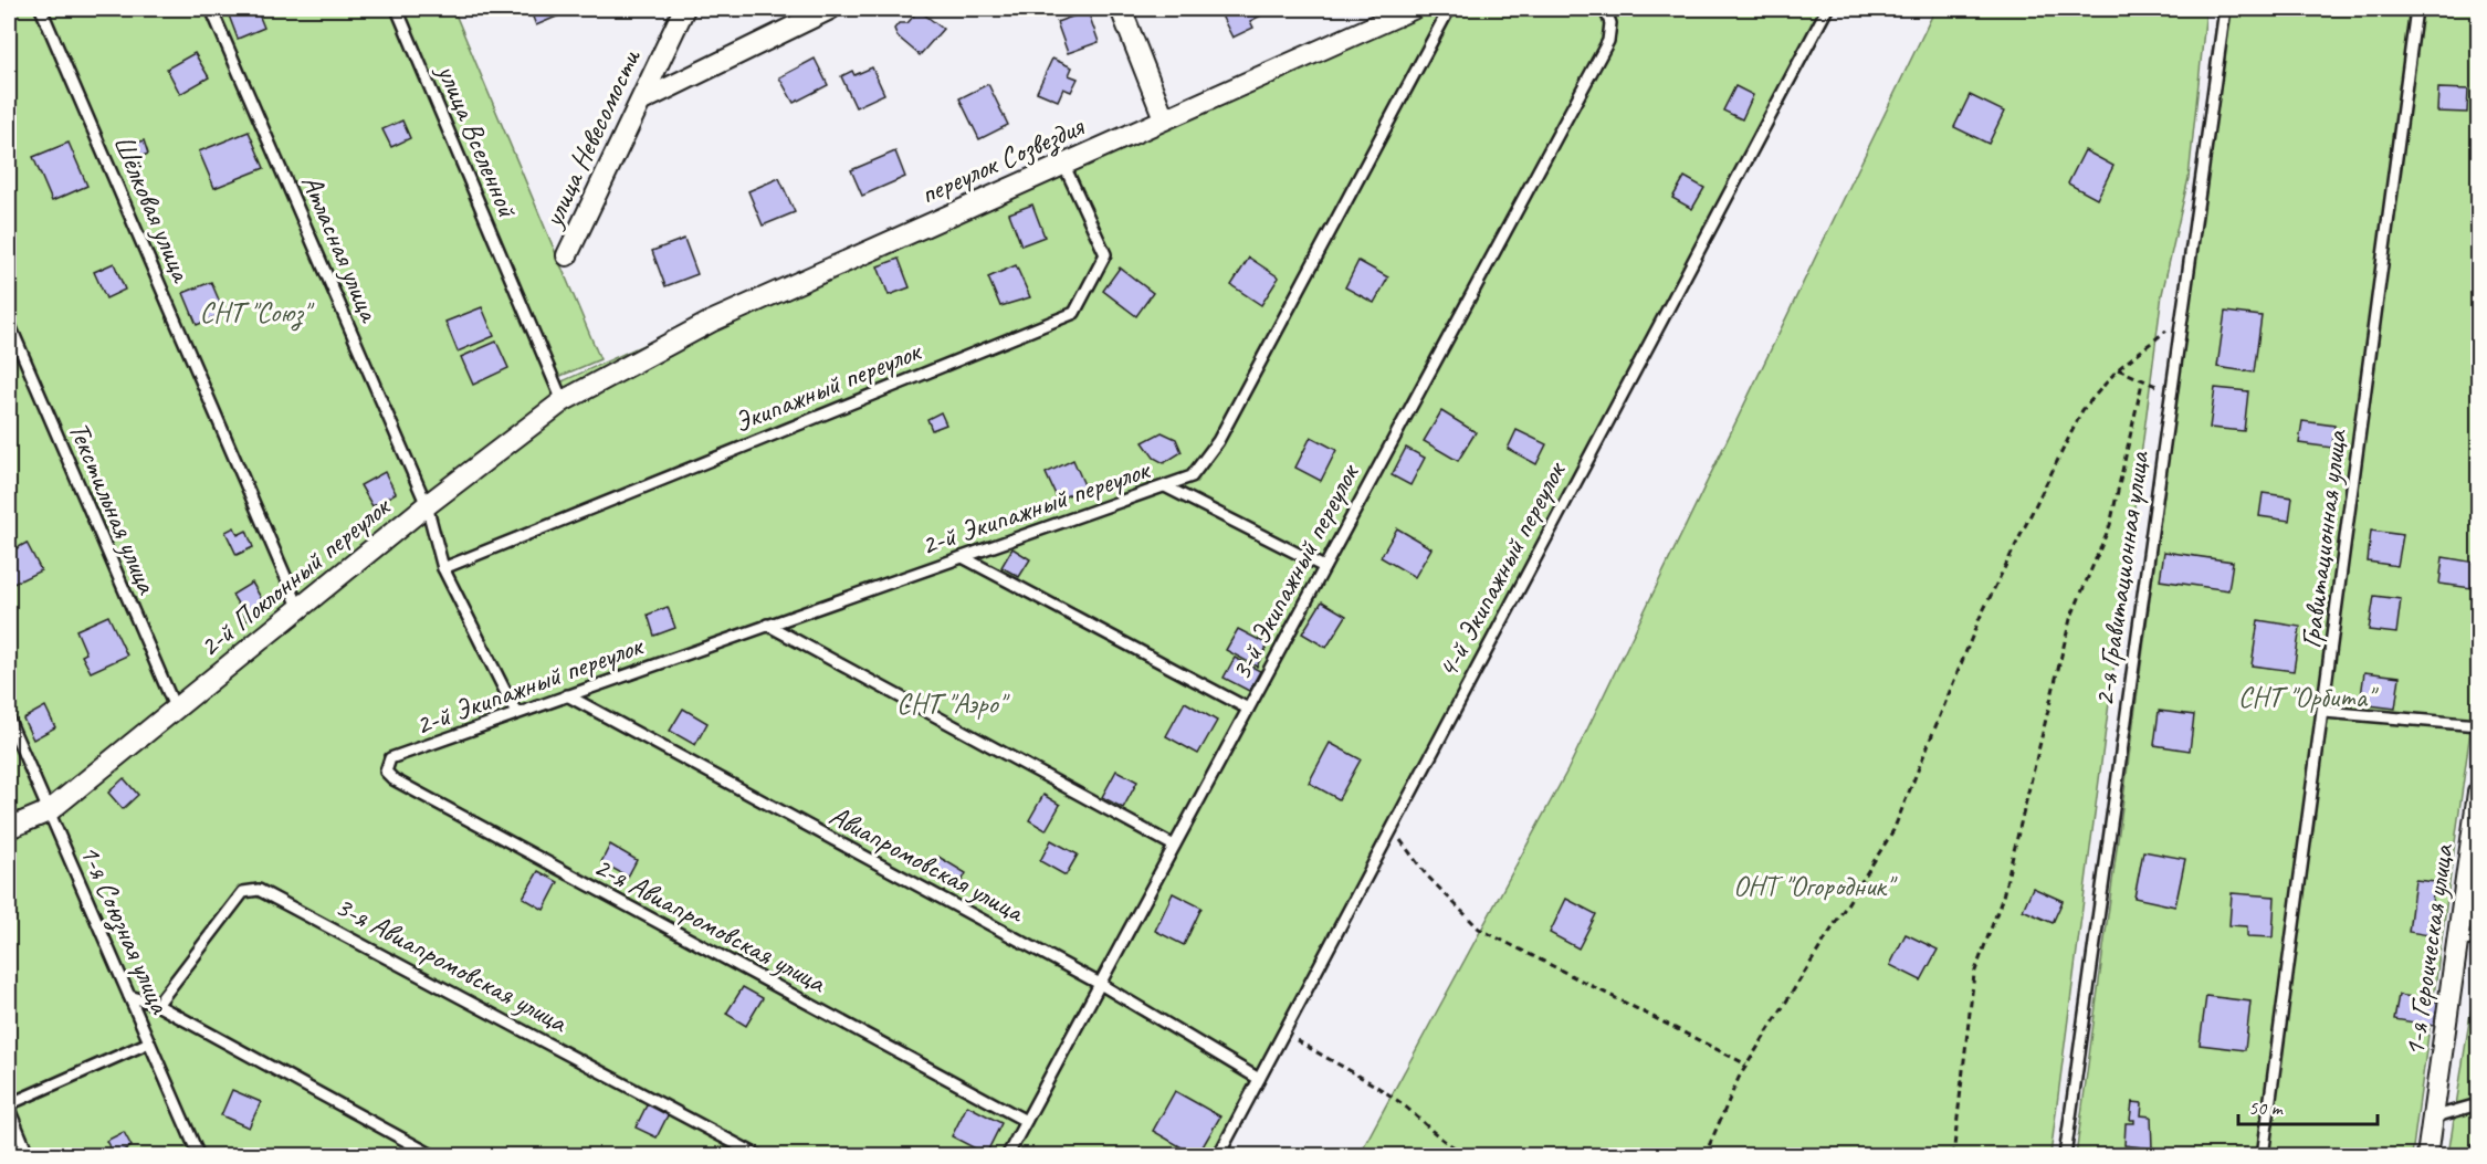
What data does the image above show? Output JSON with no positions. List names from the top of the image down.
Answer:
{
  "streets": {
    "street": [
      "улица Невесомости",
      "переулок Созвездия",
      "2-й Поклонный переулок",
      "1-я Героическая улица"
    ],
    "lane": [
      "улица Вселенной",
      "Шёлковая улица",
      "Атласная улица",
      "Экипажный переулок",
      "Текстильная улица",
      "2-й Экипажный переулок",
      "Гравитационная улица",
      "4-й Экипажный переулок",
      "3-й Экипажный переулок",
      "2-я Гравитационная улица",
      "Авиапромовская улица",
      "2-я Авиапромовская улица",
      "1-я Союзная улица",
      "3-я Авиапромовская улица"
    ]
  },
  "crossings": [
    ["улица Вселенной", "2-й Поклонный переулок"],
    ["переулок Созвездия", "Экипажный переулок"],
    ["переулок Созвездия", "2-й Поклонный переулок"],
    ["Шёлковая улица", "2-й Поклонный переулок"],
    ["Атласная улица", "Экипажный переулок"],
    ["Атласная улица", "2-й Экипажный переулок"],
    ["Атласная улица", "2-й Поклонный переулок"],
    ["Текстильная улица", "2-й Поклонный переулок"],
    ["2-й Экипажный переулок", "Авиапромовская улица"],
    ["2-й Экипажный переулок", "2-я Авиапромовская улица"],
    ["4-й Экипажный переулок", "Авиапромовская улица"],
    ["3-й Экипажный переулок", "Авиапромовская улица"],
    ["3-й Экипажный переулок", "2-я Авиапромовская улица"],
    ["2-й Поклонный переулок", "1-я Союзная улица"]
  ],
  "parks": [
    "СНТ \"Союз\"",
    "СНТ \"Орбита\"",
    "СНТ \"Аэро\"",
    "ОНТ \"Огородник\""
  ],
  "scale_bar": "50 m"
}
